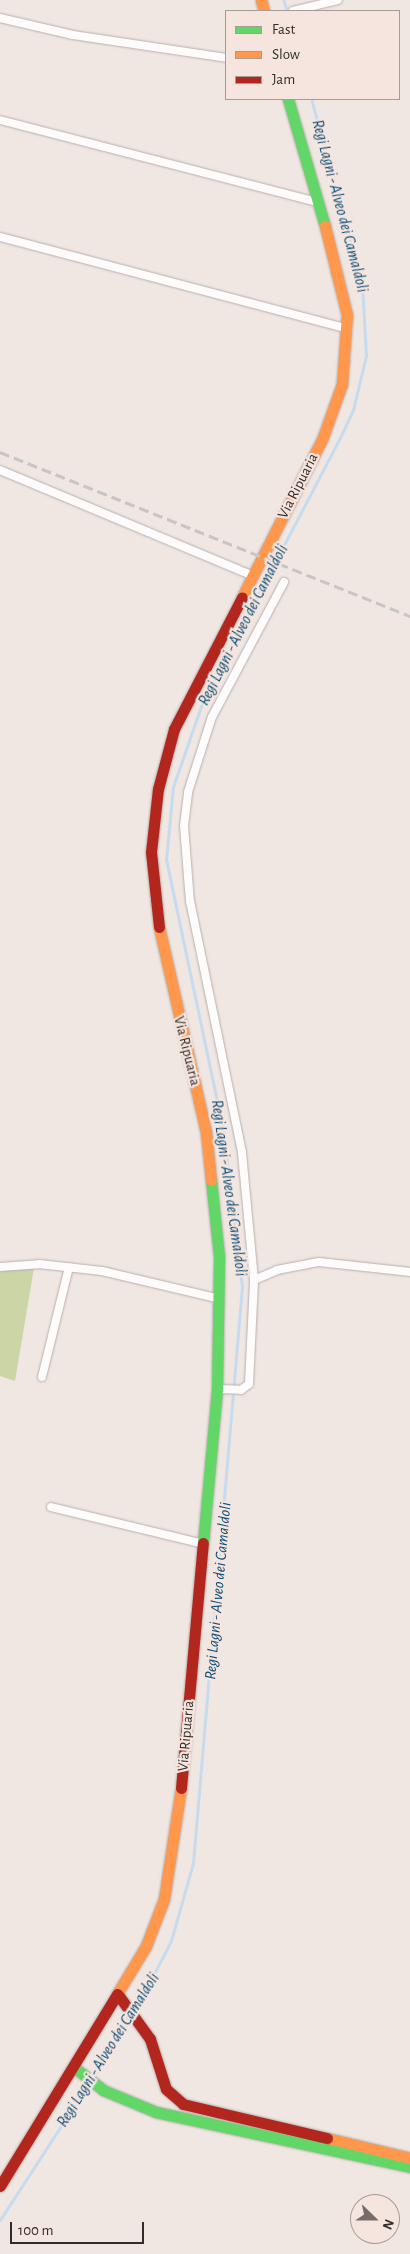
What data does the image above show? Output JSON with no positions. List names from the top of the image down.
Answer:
{
  "streets": {
    "street": ["Via Ripuaria"]
  },
  "water": ["Regi Lagni - Alveo dei Camaldoli"],
  "legend": ["Fast", "Slow", "Jam"],
  "scale_bar": "100 m",
  "north": "right"
}
